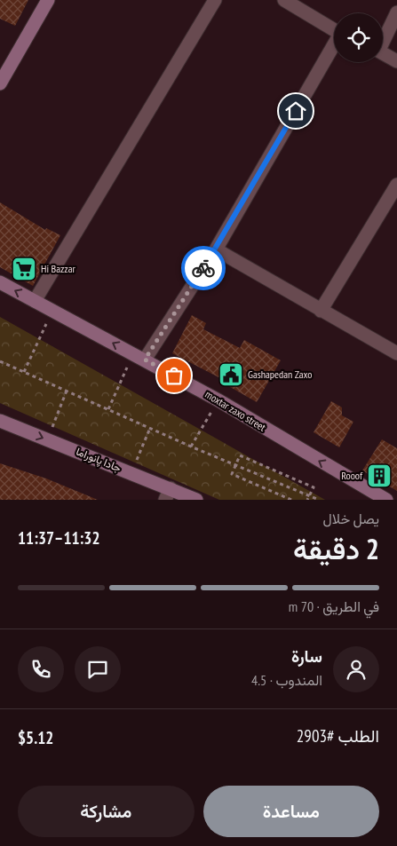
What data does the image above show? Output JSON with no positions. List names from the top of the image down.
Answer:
{
  "streets": {
    "main road": ["moxtar zaxo street", "جادا پانوراما"]
  },
  "one_way": ["moxtar zaxo street"],
  "places": {
    "supermarket": ["Hi Bazzar"],
    "public building": ["Gashapedan Zaxo"],
    "building": ["Rooof"]
  },
  "page": {
    "heading": ["2 دقيقة", "يصل خلال", "11:32–11:37"],
    "panel": [
      "سارة",
      "المندوب · 4.5",
      "الطلب #2903",
      "$5.12"
    ],
    "bar": "في الطريق · 70 m",
    "buttons": ["مساعدة", "مشاركة"]
  }
}
